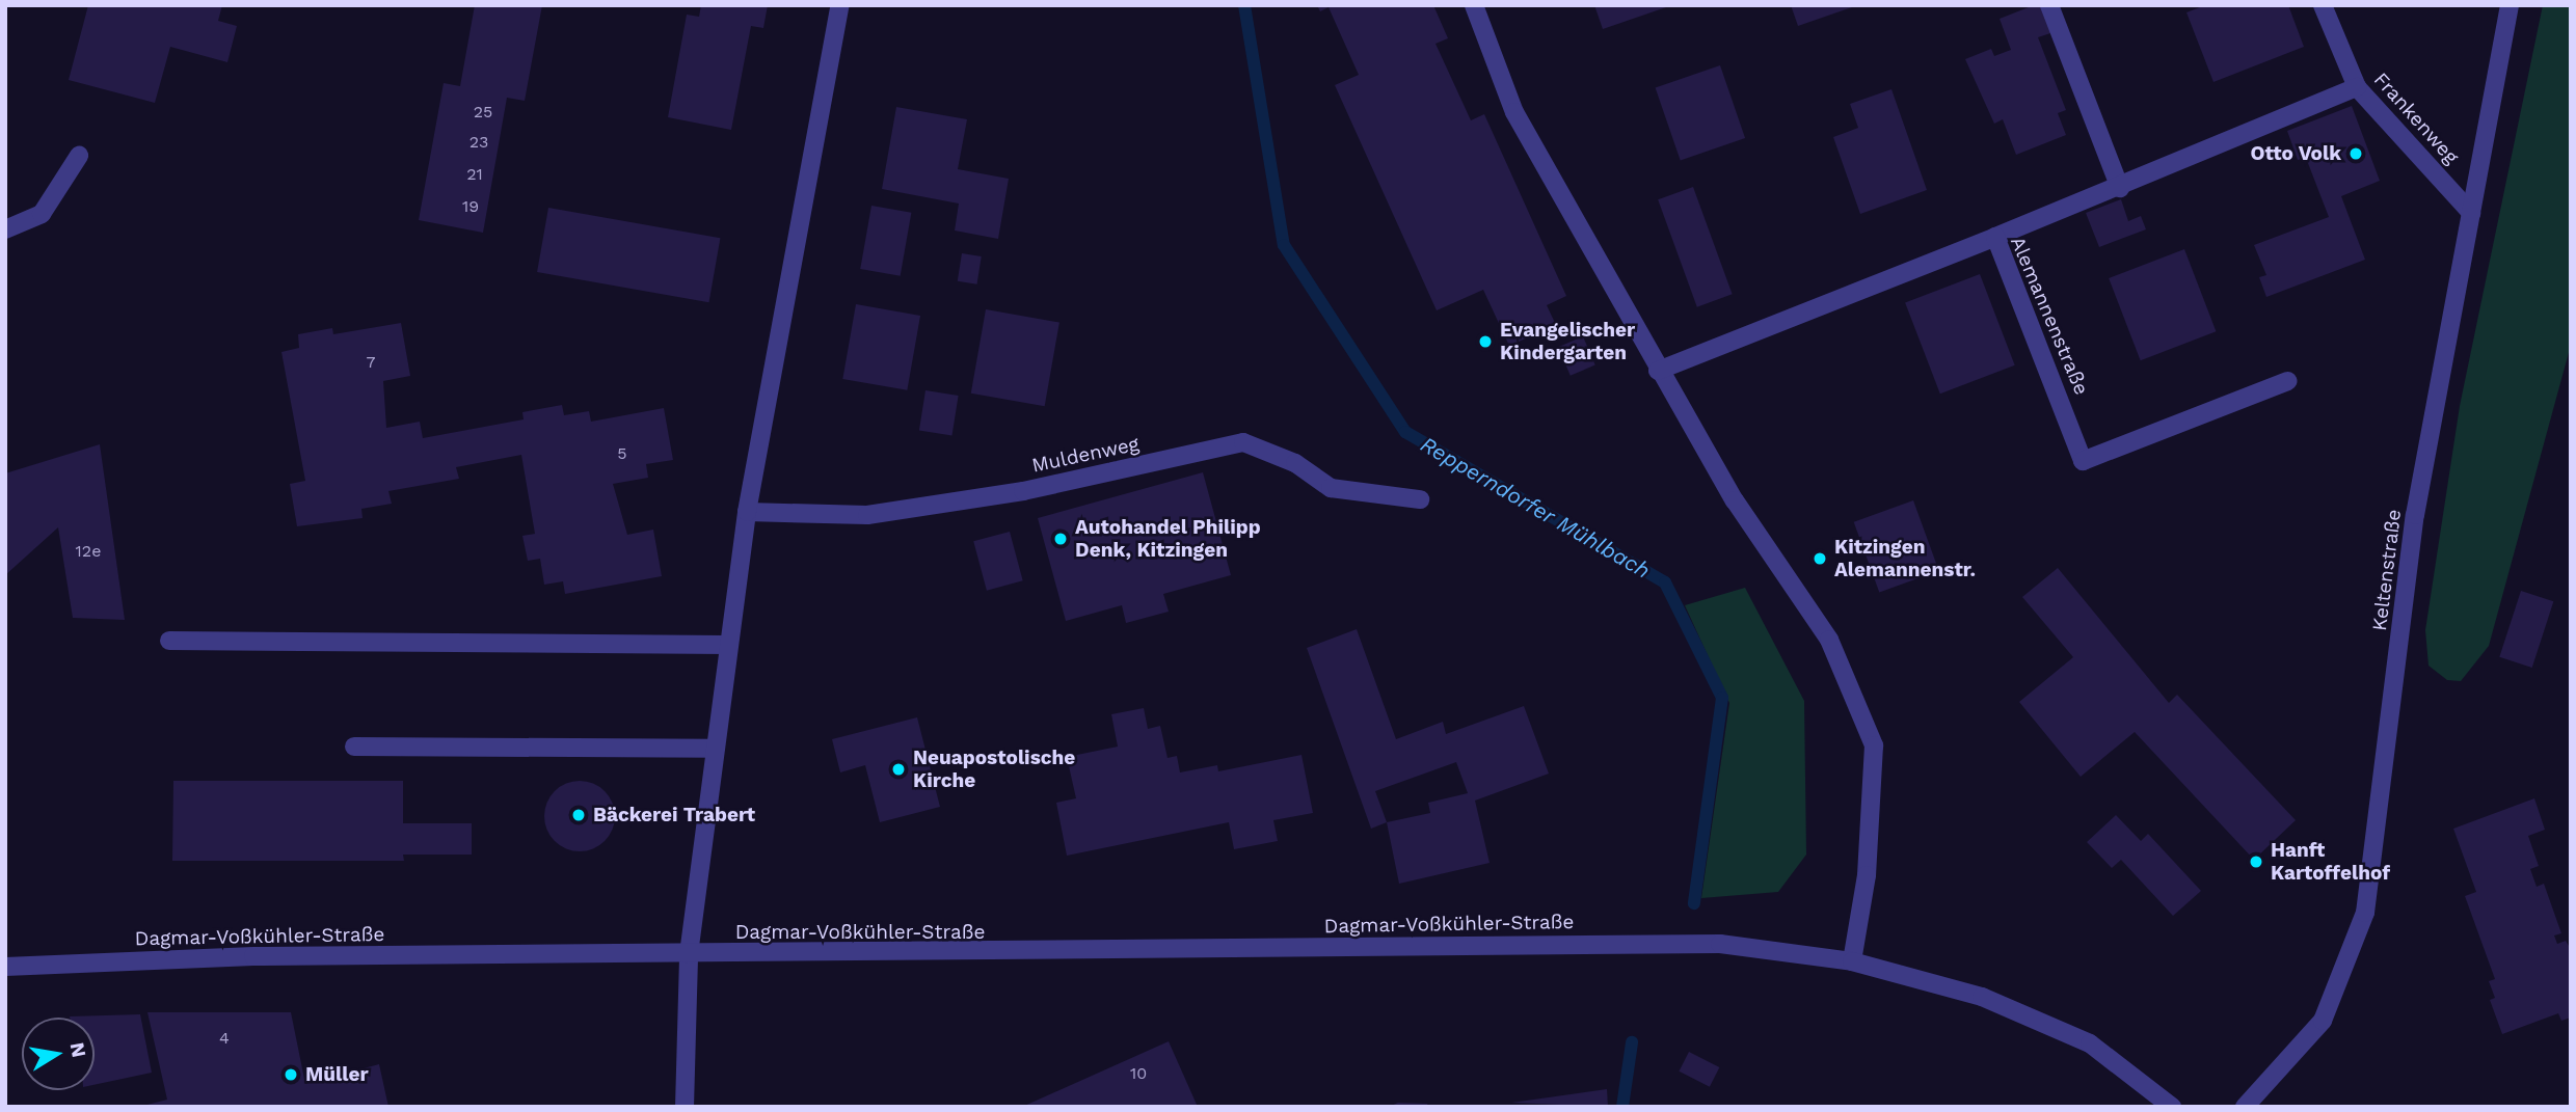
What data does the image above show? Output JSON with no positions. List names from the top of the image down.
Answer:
{
  "streets": {
    "street": [
      "Frankenweg",
      "Alemannenstraße",
      "Muldenweg",
      "Keltenstraße",
      "Dagmar-Voßkühler-Straße"
    ]
  },
  "crossings": [
    ["Frankenweg", "Keltenstraße"]
  ],
  "water": ["Repperndorfer Mühlbach"],
  "places": [
    "Otto Volk",
    "Evangelischer Kindergarten",
    "Autohandel Philipp Denk, Kitzingen",
    "Kitzingen Alemannenstr.",
    "Neuapostolische Kirche",
    "Bäckerei Trabert",
    "Hanft Kartoffelhof",
    "Müller"
  ],
  "house_numbers": [
    "25",
    "23",
    "21",
    "19",
    "7",
    "5",
    "12e",
    "4",
    "10"
  ],
  "north": "right"
}
